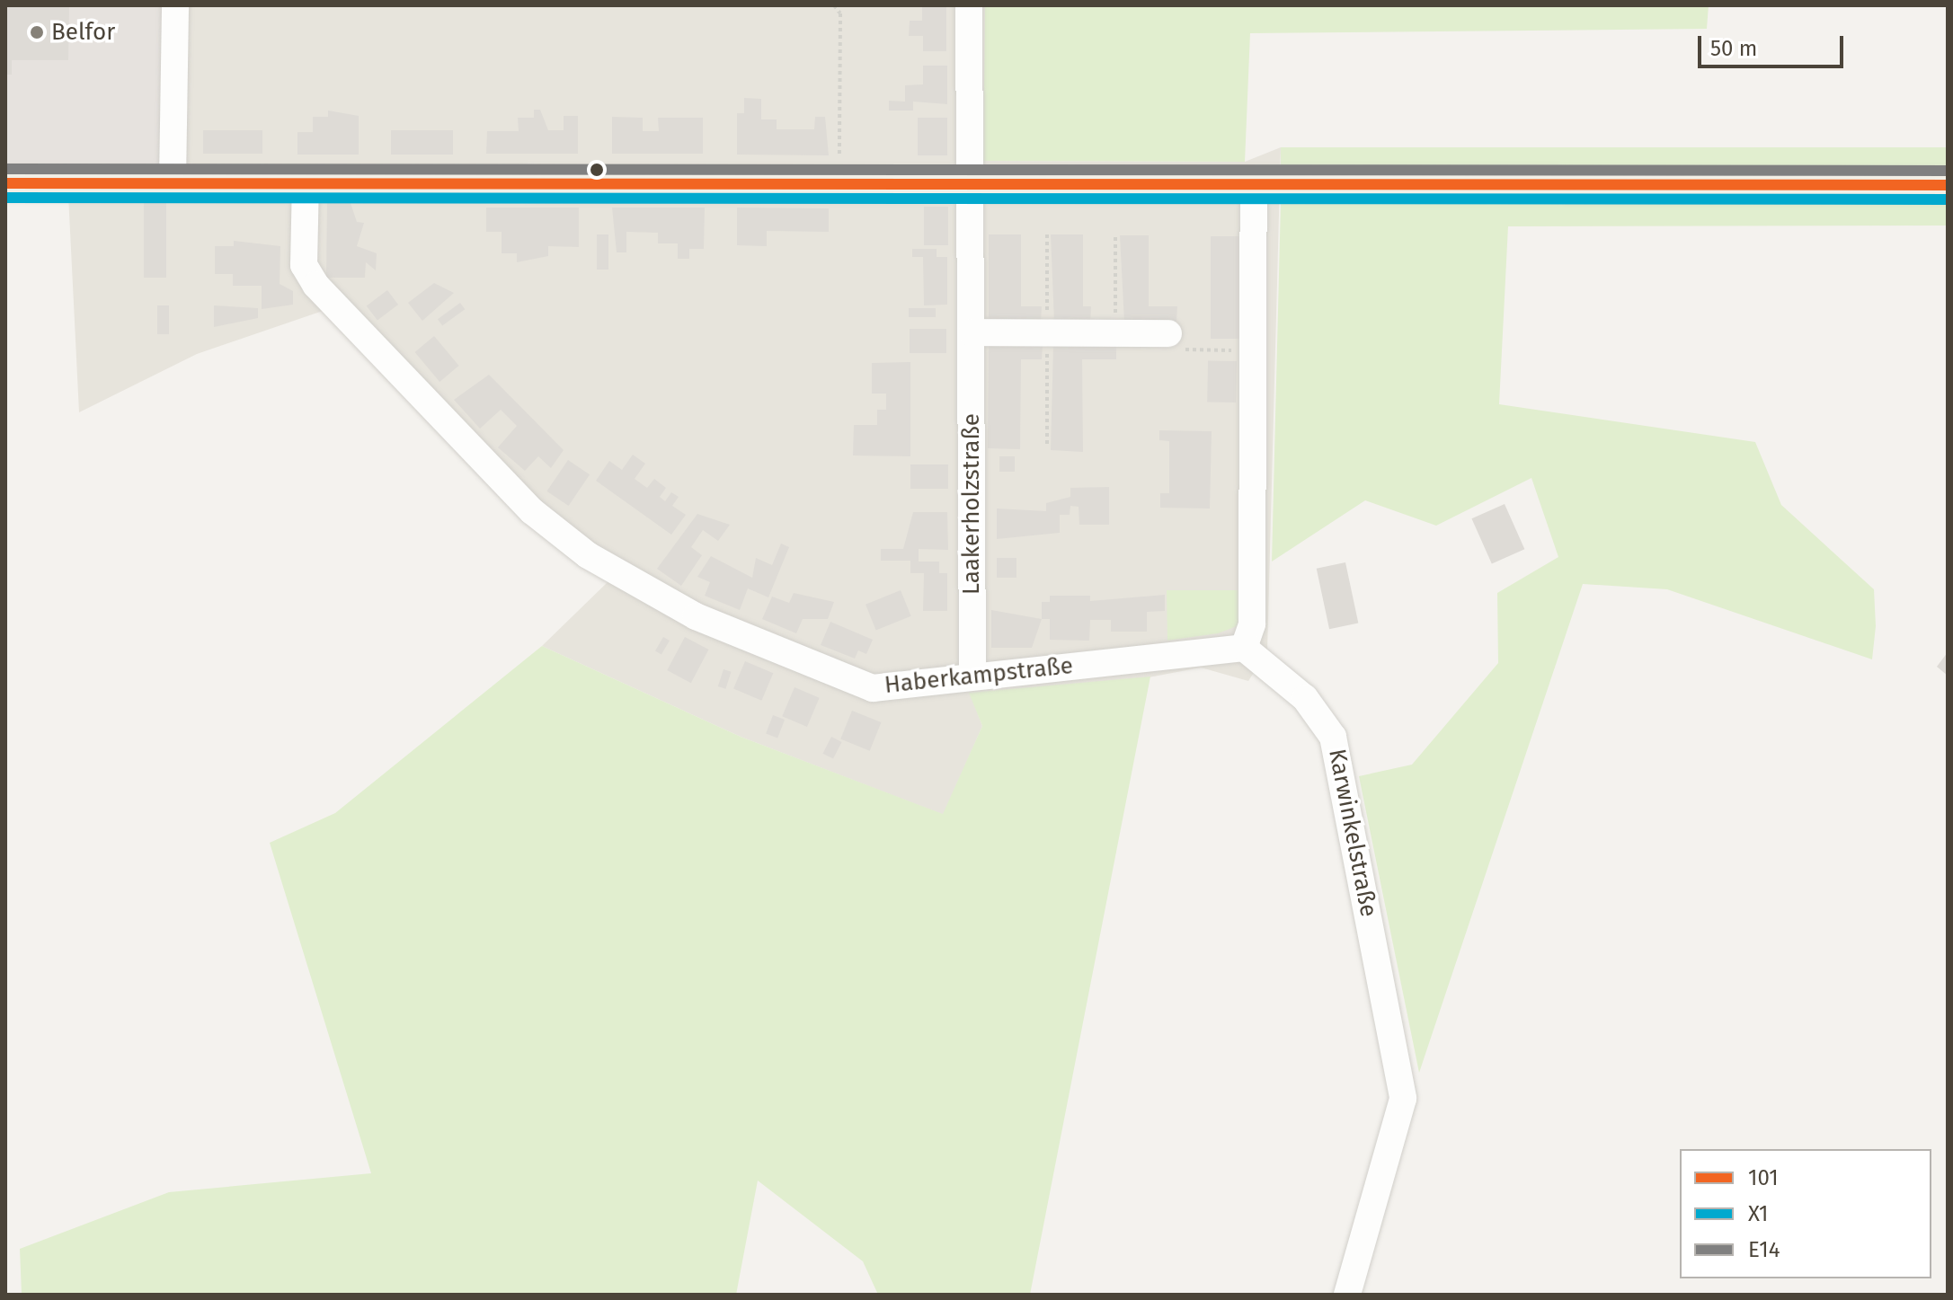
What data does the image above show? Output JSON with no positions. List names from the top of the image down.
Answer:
{
  "streets": {
    "street": ["Laakerholzstraße", "Haberkampstraße", "Karwinkelstraße"]
  },
  "crossings": [
    ["Laakerholzstraße", "Haberkampstraße"],
    ["Haberkampstraße", "Karwinkelstraße"]
  ],
  "places": ["Belfor"],
  "lines": ["transit line E14", "transit line 101", "transit line X1"],
  "legend": ["101", "X1", "E14"],
  "scale_bar": "50 m"
}
